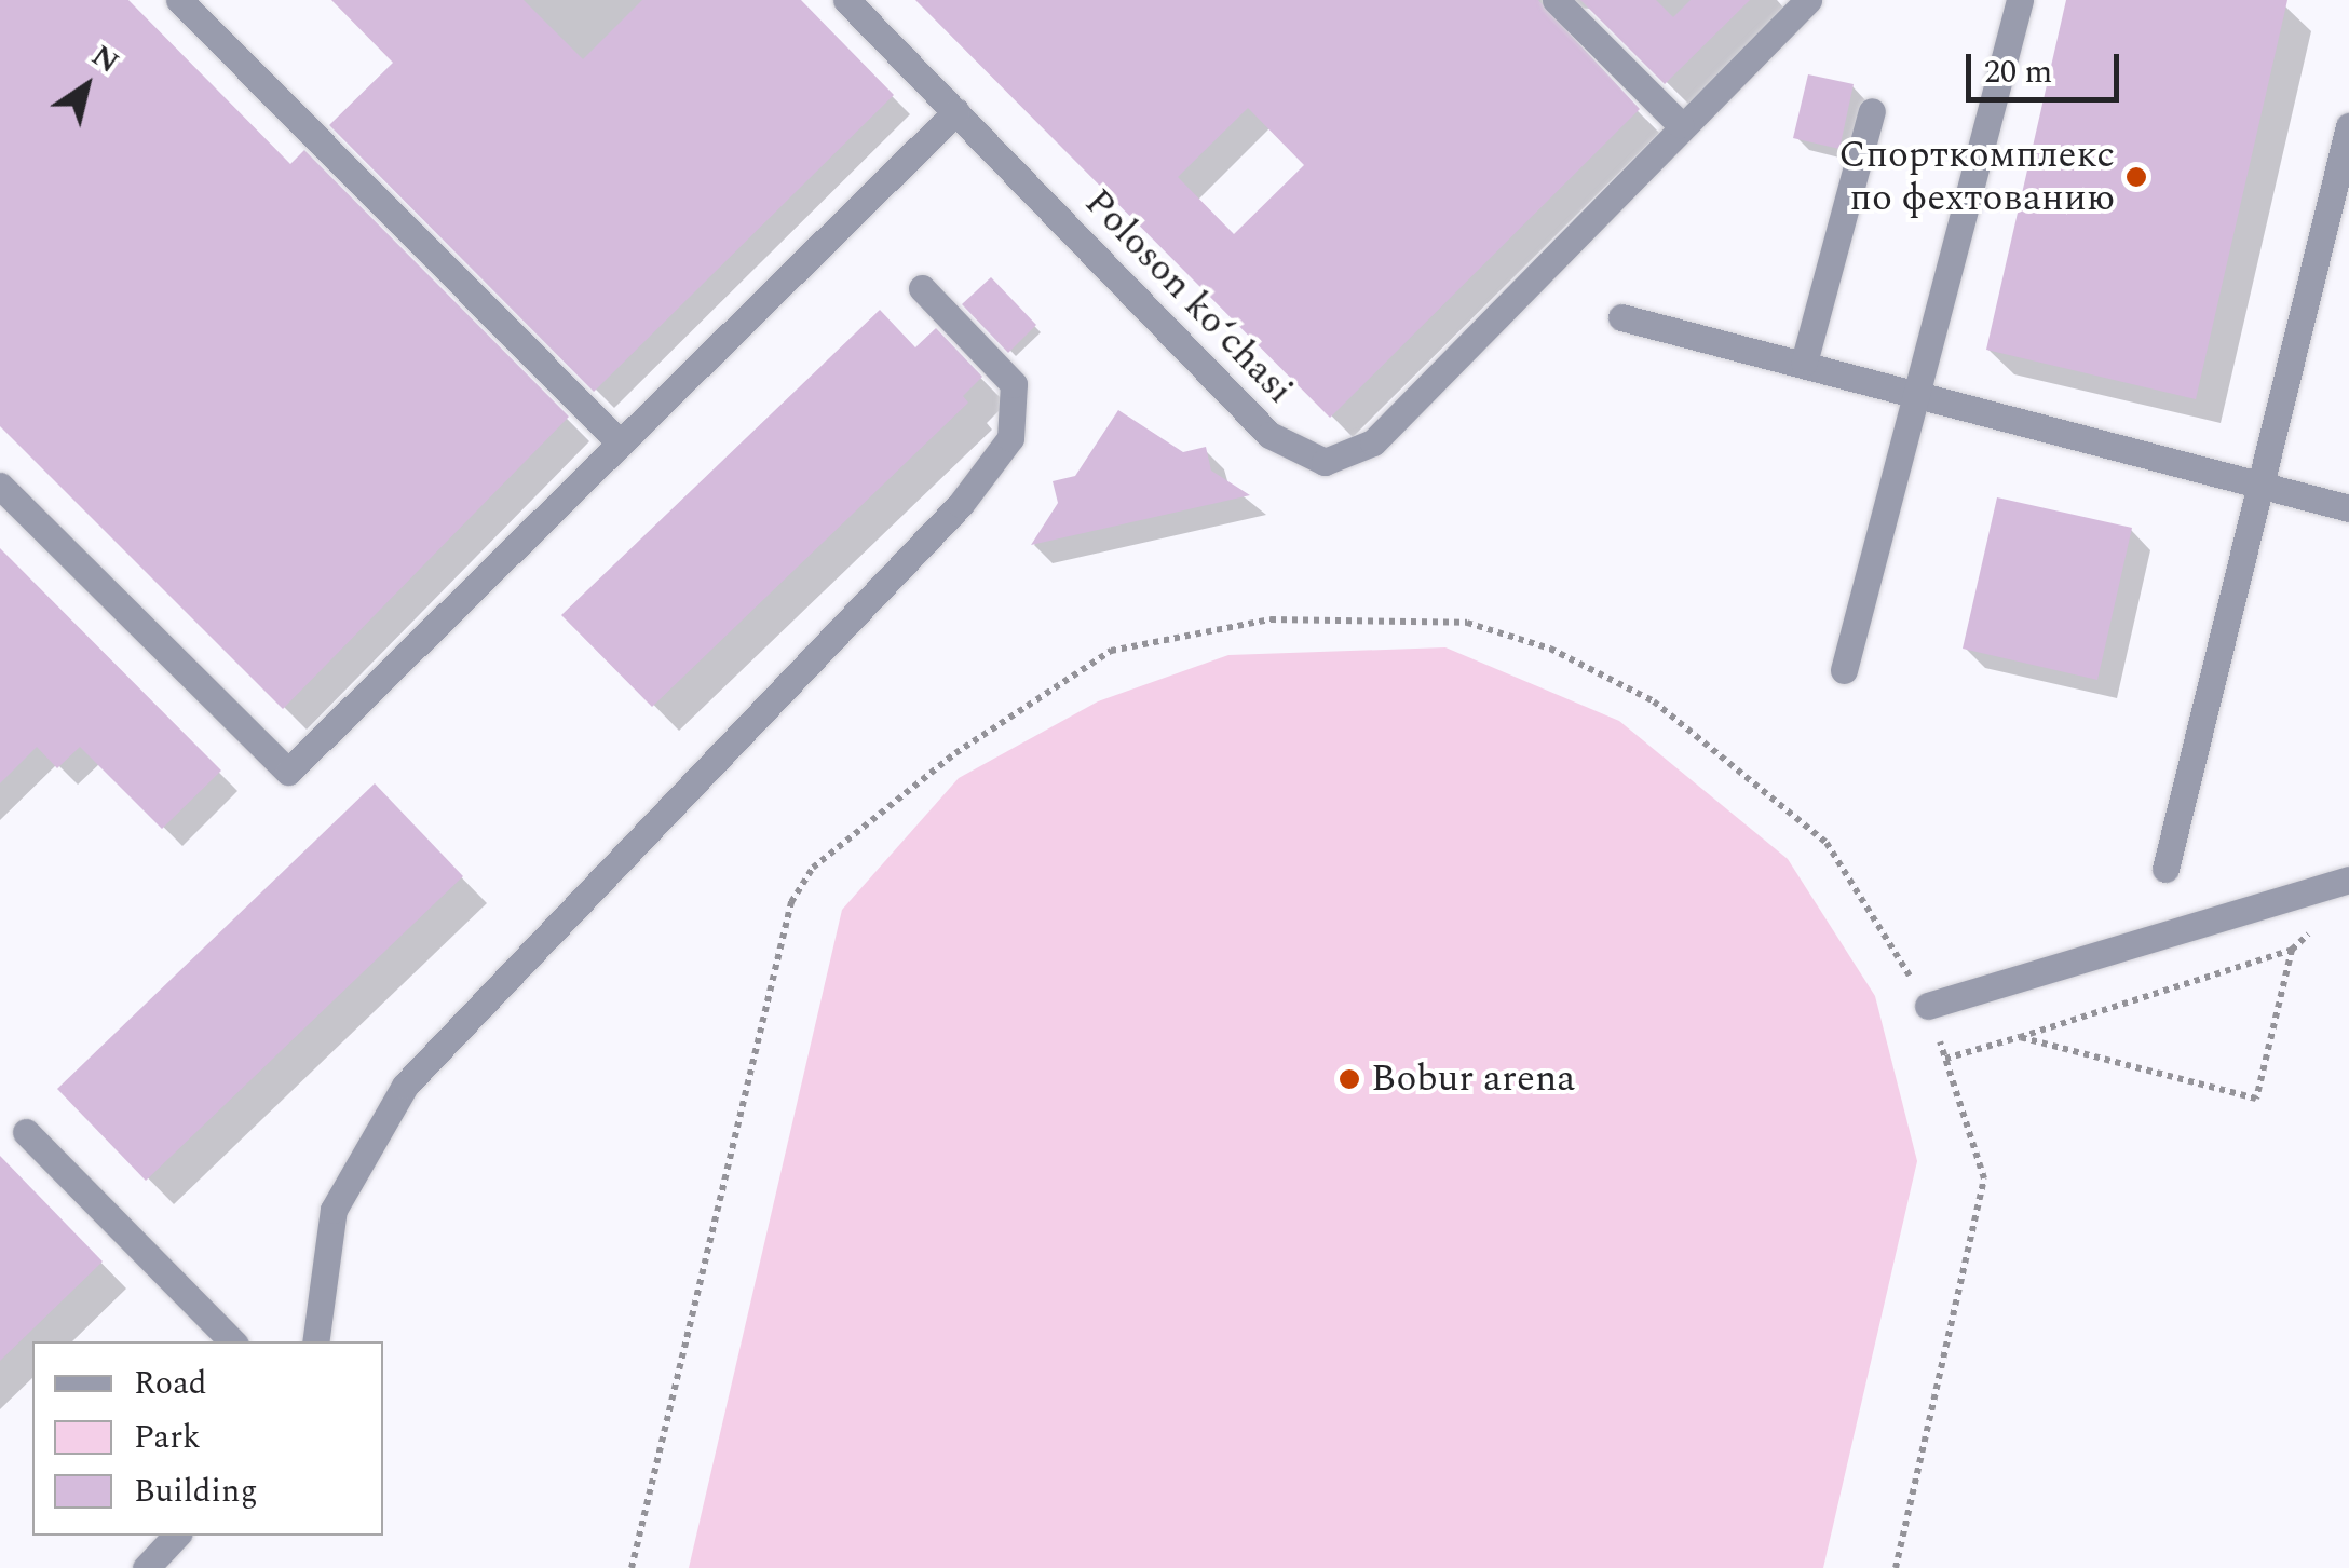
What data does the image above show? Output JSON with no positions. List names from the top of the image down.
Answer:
{
  "streets": {
    "street": ["Poloson koʻchasi"]
  },
  "places": ["Спорткомплекс по фехтованию", "Bobur arena"],
  "legend": ["Road", "Park", "Building"],
  "scale_bar": "20 m",
  "north": "top right"
}
